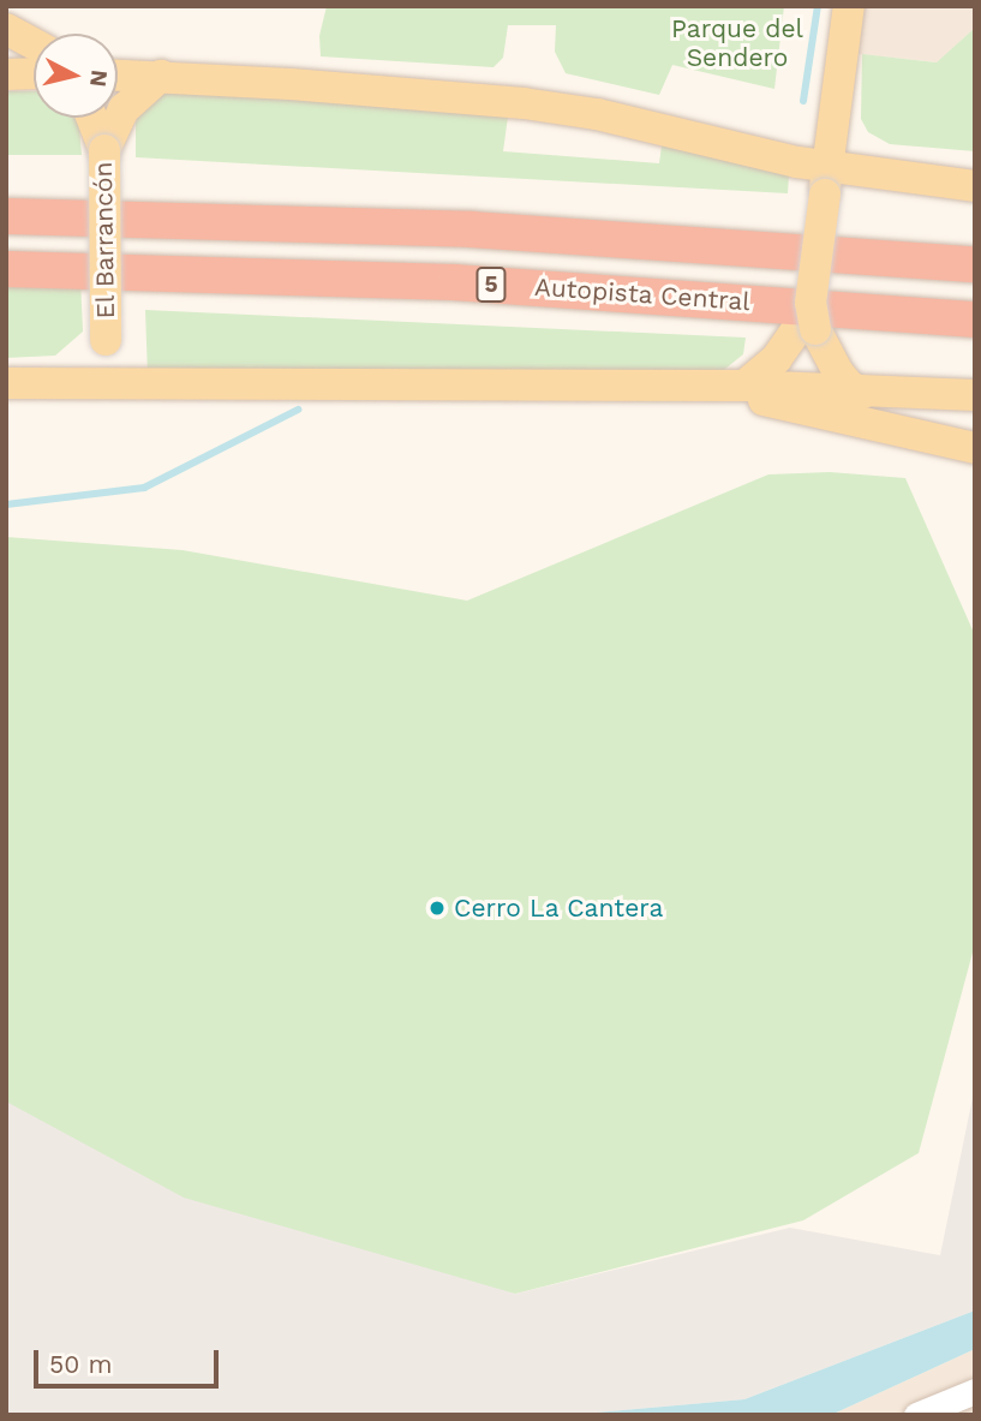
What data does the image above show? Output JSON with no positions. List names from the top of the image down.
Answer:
{
  "streets": {
    "highway": ["5", "Autopista Central"],
    "main road": ["El Barrancón"]
  },
  "parks": ["Parque del Sendero"],
  "places": ["Cerro La Cantera"],
  "scale_bar": "50 m",
  "north": "right"
}
